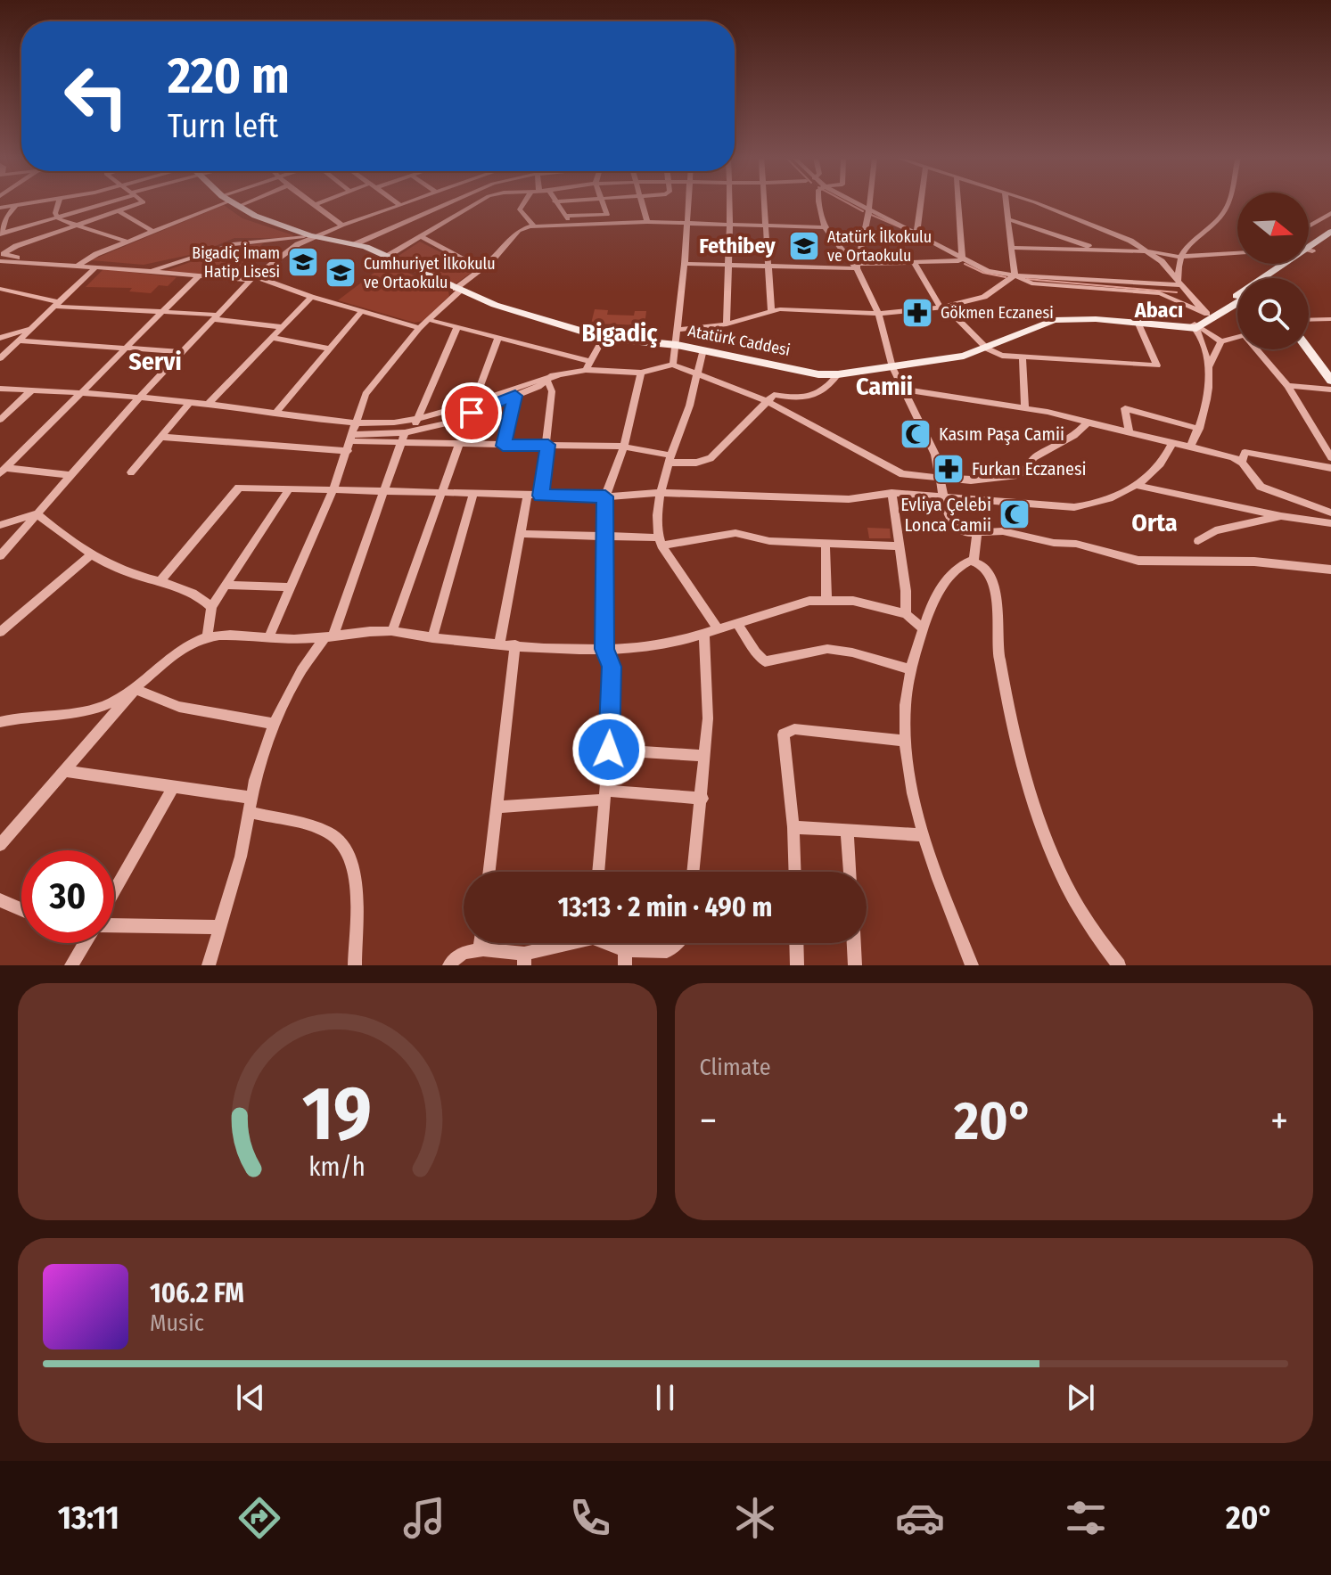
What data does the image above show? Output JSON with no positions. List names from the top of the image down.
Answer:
{
  "streets": {
    "main road": ["Atatürk Caddesi"]
  },
  "districts": [
    "Fethibey",
    "Abacı",
    "Bigadiç",
    "Servi",
    "Camii",
    "Orta"
  ],
  "places": {
    "school or university": ["Atatürk İlkokulu ve Ortaokulu", "Bigadiç İmam Hatip Lisesi", "Cumhuriyet İlkokulu ve Ortaokulu"],
    "pharmacy": ["Gökmen Eczanesi", "Furkan Eczanesi"],
    "mosque": ["Kasım Paşa Camii", "Evliya Çelebi Lonca Camii"]
  },
  "north": "right",
  "page": {
    "turn": ["220 m", "Turn left"],
    "limit": "30",
    "trip": "13:13 · 2 min · 490 m",
    "tile": "Climate",
    "heat": ["−", "20°", "+"],
    "song": ["106.2 FM", "Music"],
    "tabs": ["13:11", "20°"],
    "gauge": ["19", "km/h"]
  }
}
